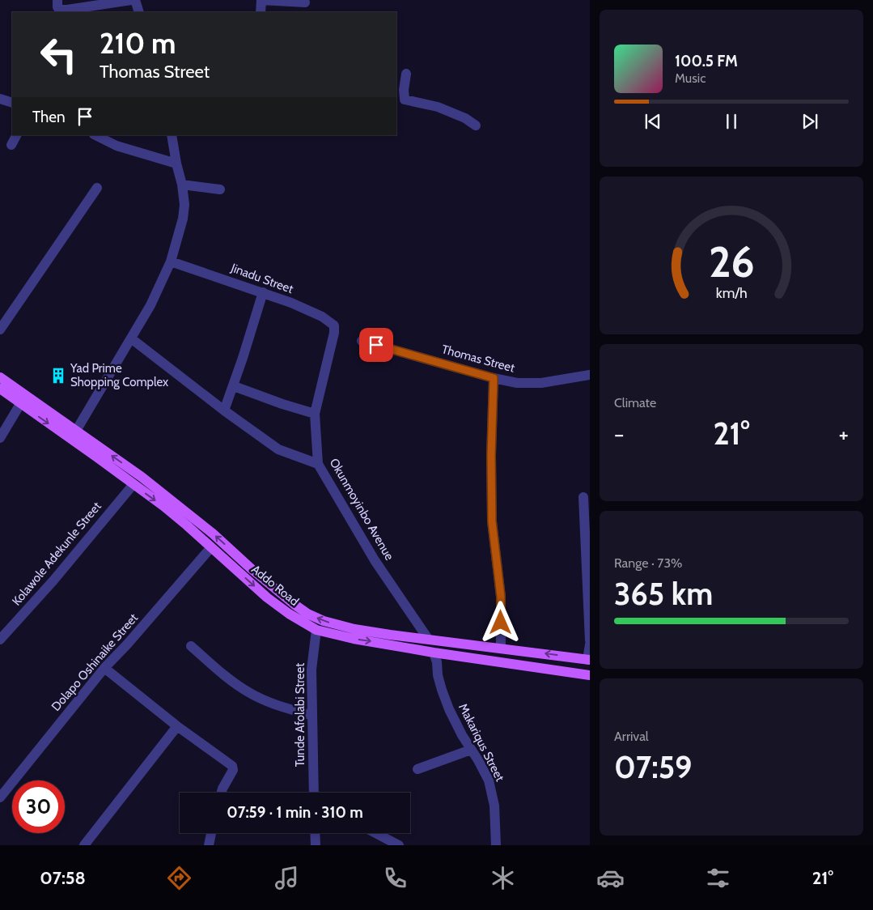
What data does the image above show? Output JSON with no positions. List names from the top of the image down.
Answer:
{
  "streets": {
    "main road": ["Addo Road"],
    "street": [
      "Jinadu Street",
      "Thomas Street",
      "Okunmoyinbo Avenue",
      "Kolawole Adekunle Street",
      "Dolapo Oshinaike Street",
      "Tunde Afolabi Street",
      "Makariqus Street"
    ]
  },
  "crossings": [
    ["Jinadu Street", "Okunmoyinbo Avenue"],
    ["Okunmoyinbo Avenue", "Addo Road"],
    ["Kolawole Adekunle Street", "Addo Road"],
    ["Addo Road", "Dolapo Oshinaike Street"],
    ["Addo Road", "Tunde Afolabi Street"],
    ["Addo Road", "Makariqus Street"]
  ],
  "places": {
    "building": ["Yad Prime Shopping Complex"]
  },
  "page": {
    "turn": ["210 m", "Thomas Street"],
    "song": ["100.5 FM", "Music"],
    "then": "Then",
    "tile": [
      "Climate",
      ["Range · 73%", "365 km"],
      ["Arrival", "07:59"]
    ],
    "heat": ["−", "21°", "+"],
    "limit": "30",
    "trip": "07:59 · 1 min · 310 m",
    "tabs": ["07:58", "21°"],
    "gauge": ["26", "km/h"]
  }
}
